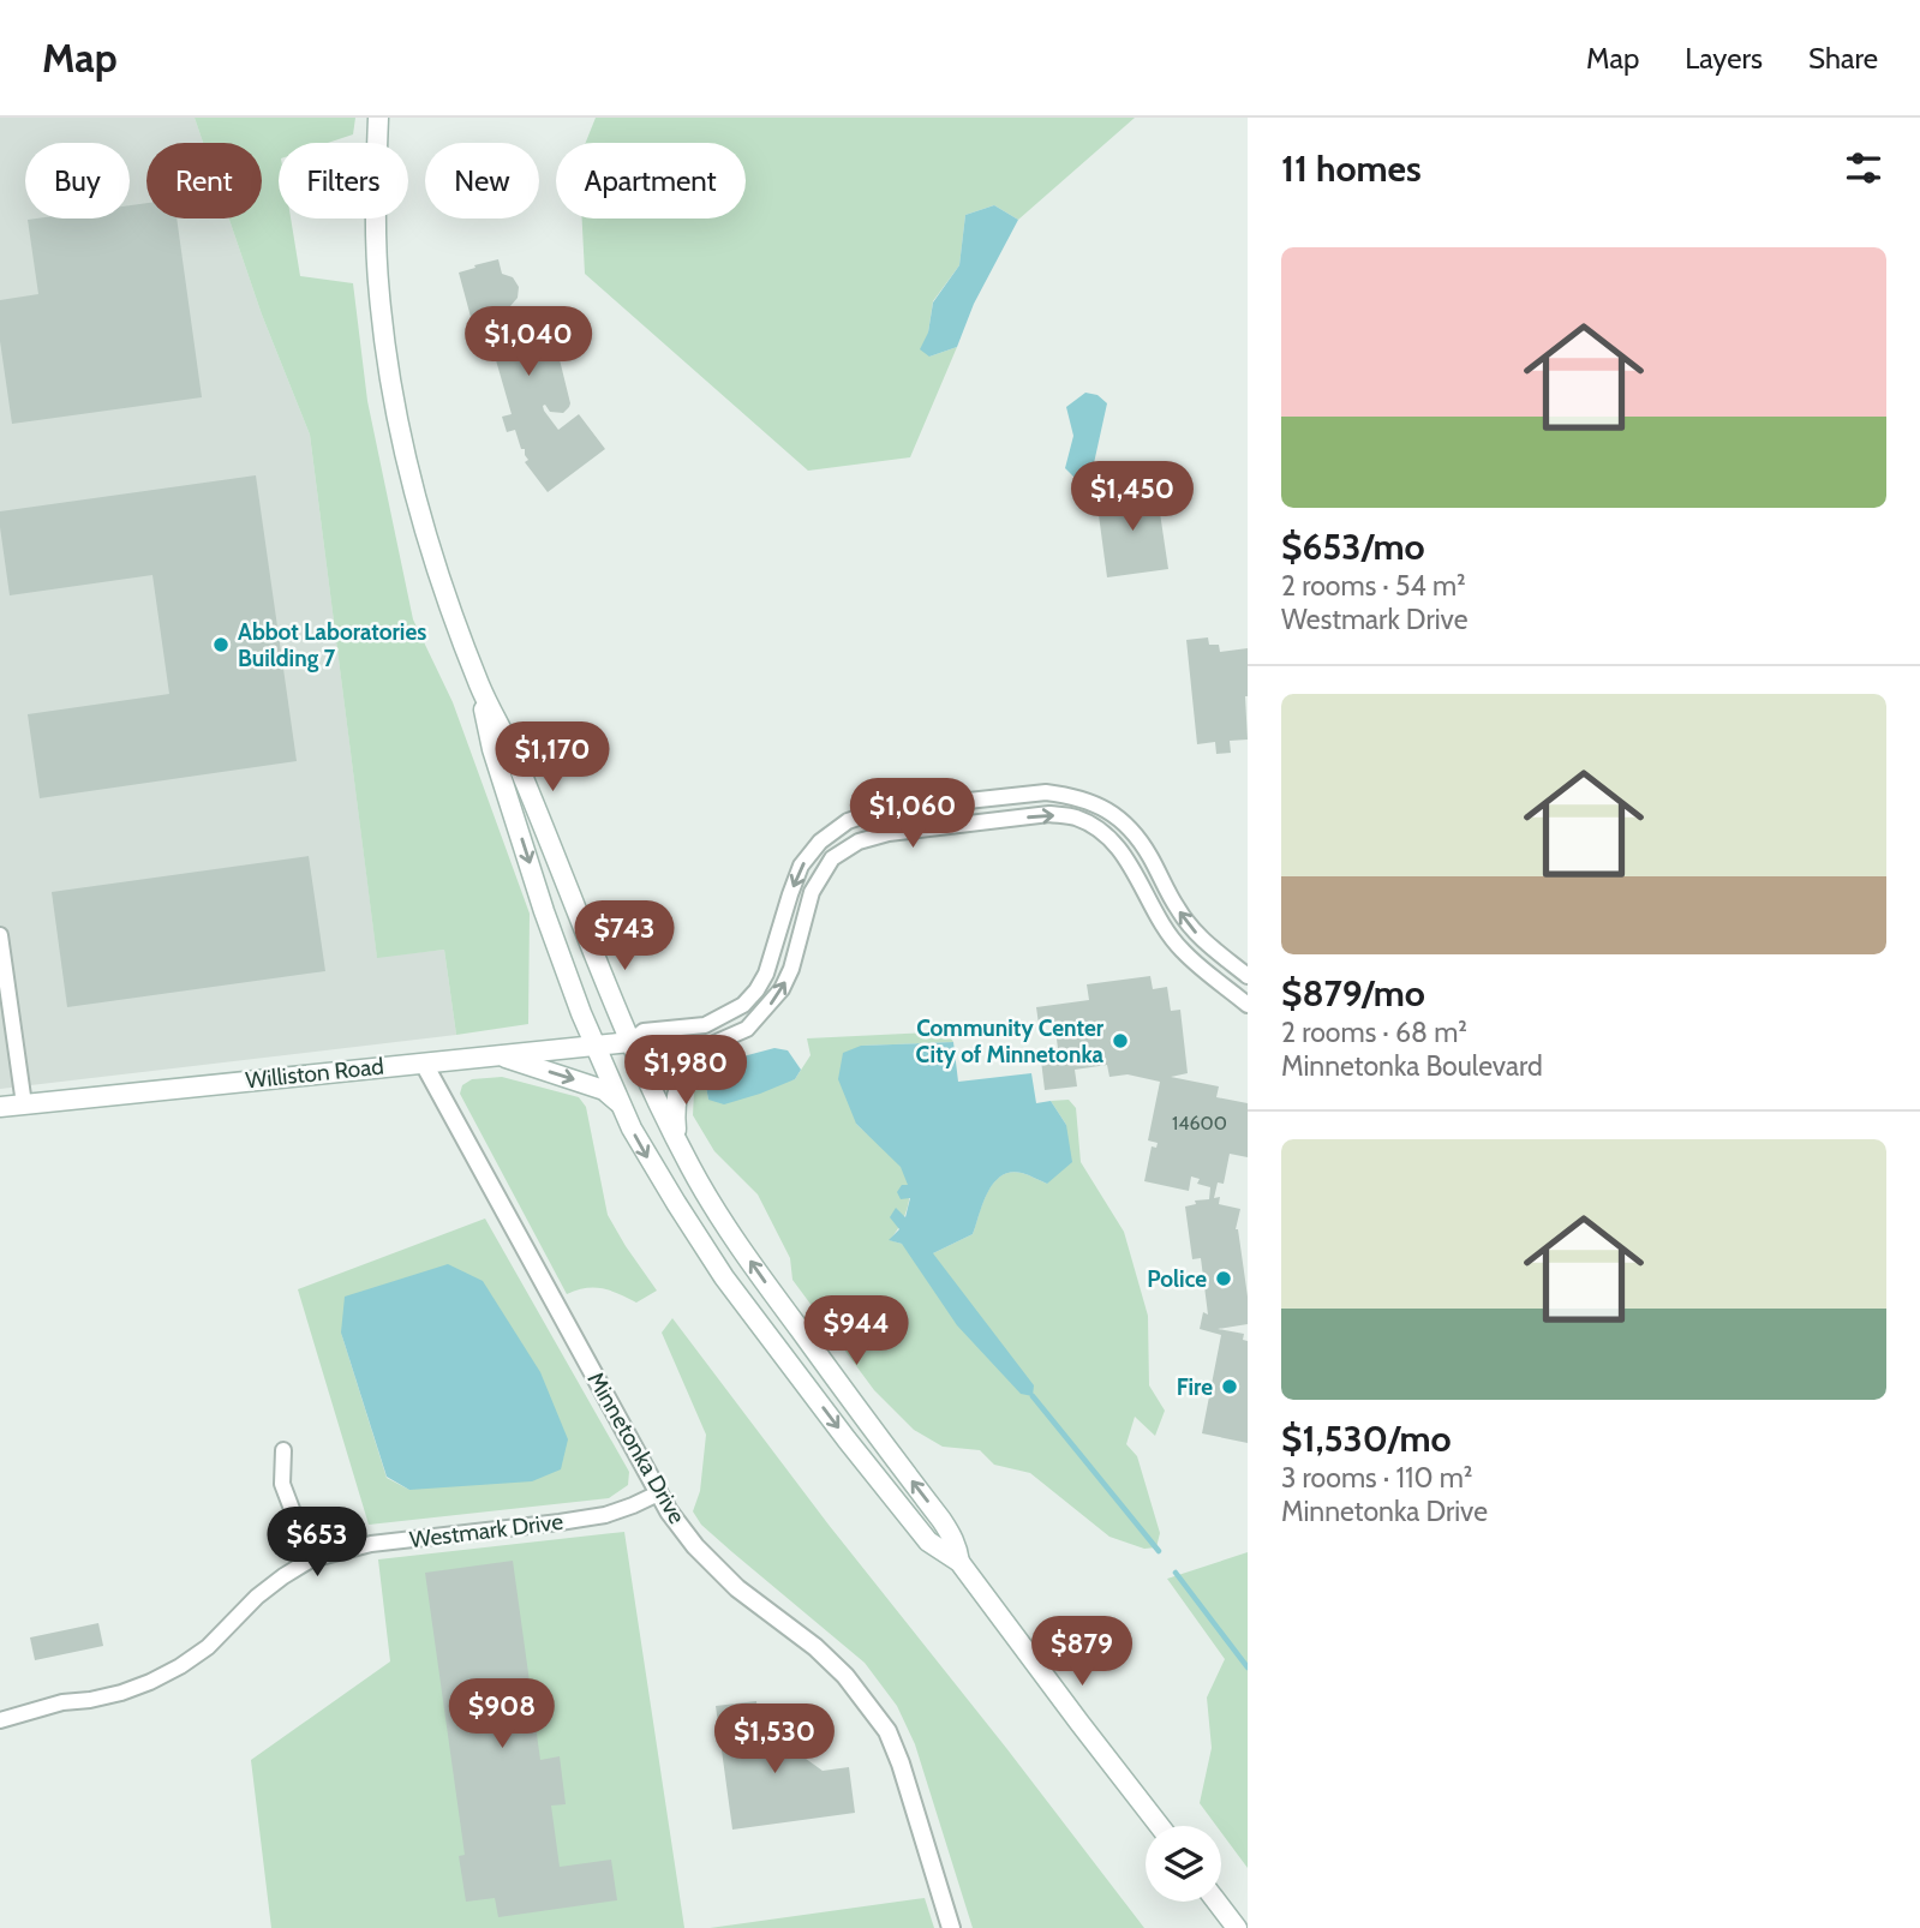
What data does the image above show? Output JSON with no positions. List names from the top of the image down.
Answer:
{
  "streets": {
    "main road": ["Williston Road"],
    "street": ["Minnetonka Drive", "Westmark Drive"]
  },
  "crossings": [
    ["Williston Road", "Minnetonka Drive"],
    ["Minnetonka Drive", "Westmark Drive"]
  ],
  "places": [
    "Abbot Laboratories Building 7",
    "Community Center City of Minnetonka",
    "Police",
    "Fire"
  ],
  "house_numbers": ["14600"],
  "page": {
    "header": "Map",
    "nav": ["Map", "Layers", "Share"],
    "heading": "11 homes",
    "chip": [
      "Buy",
      "Rent",
      "Filters",
      "New",
      "Apartment"
    ],
    "list": [
      {
        "name": "$653/mo",
        "note": "2 rooms · 54 m² · Westmark Drive"
      },
      {
        "name": "$879/mo",
        "note": "2 rooms · 68 m² · Minnetonka Boulevard"
      },
      {
        "name": "$1,530/mo",
        "note": "3 rooms · 110 m² · Minnetonka Drive"
      }
    ],
    "price": [
      "$1,040",
      "$1,450",
      "$1,170",
      "$1,060",
      "$743",
      "$1,980",
      "$944",
      "$653",
      "$879",
      "$908",
      "$1,530"
    ]
  }
}
